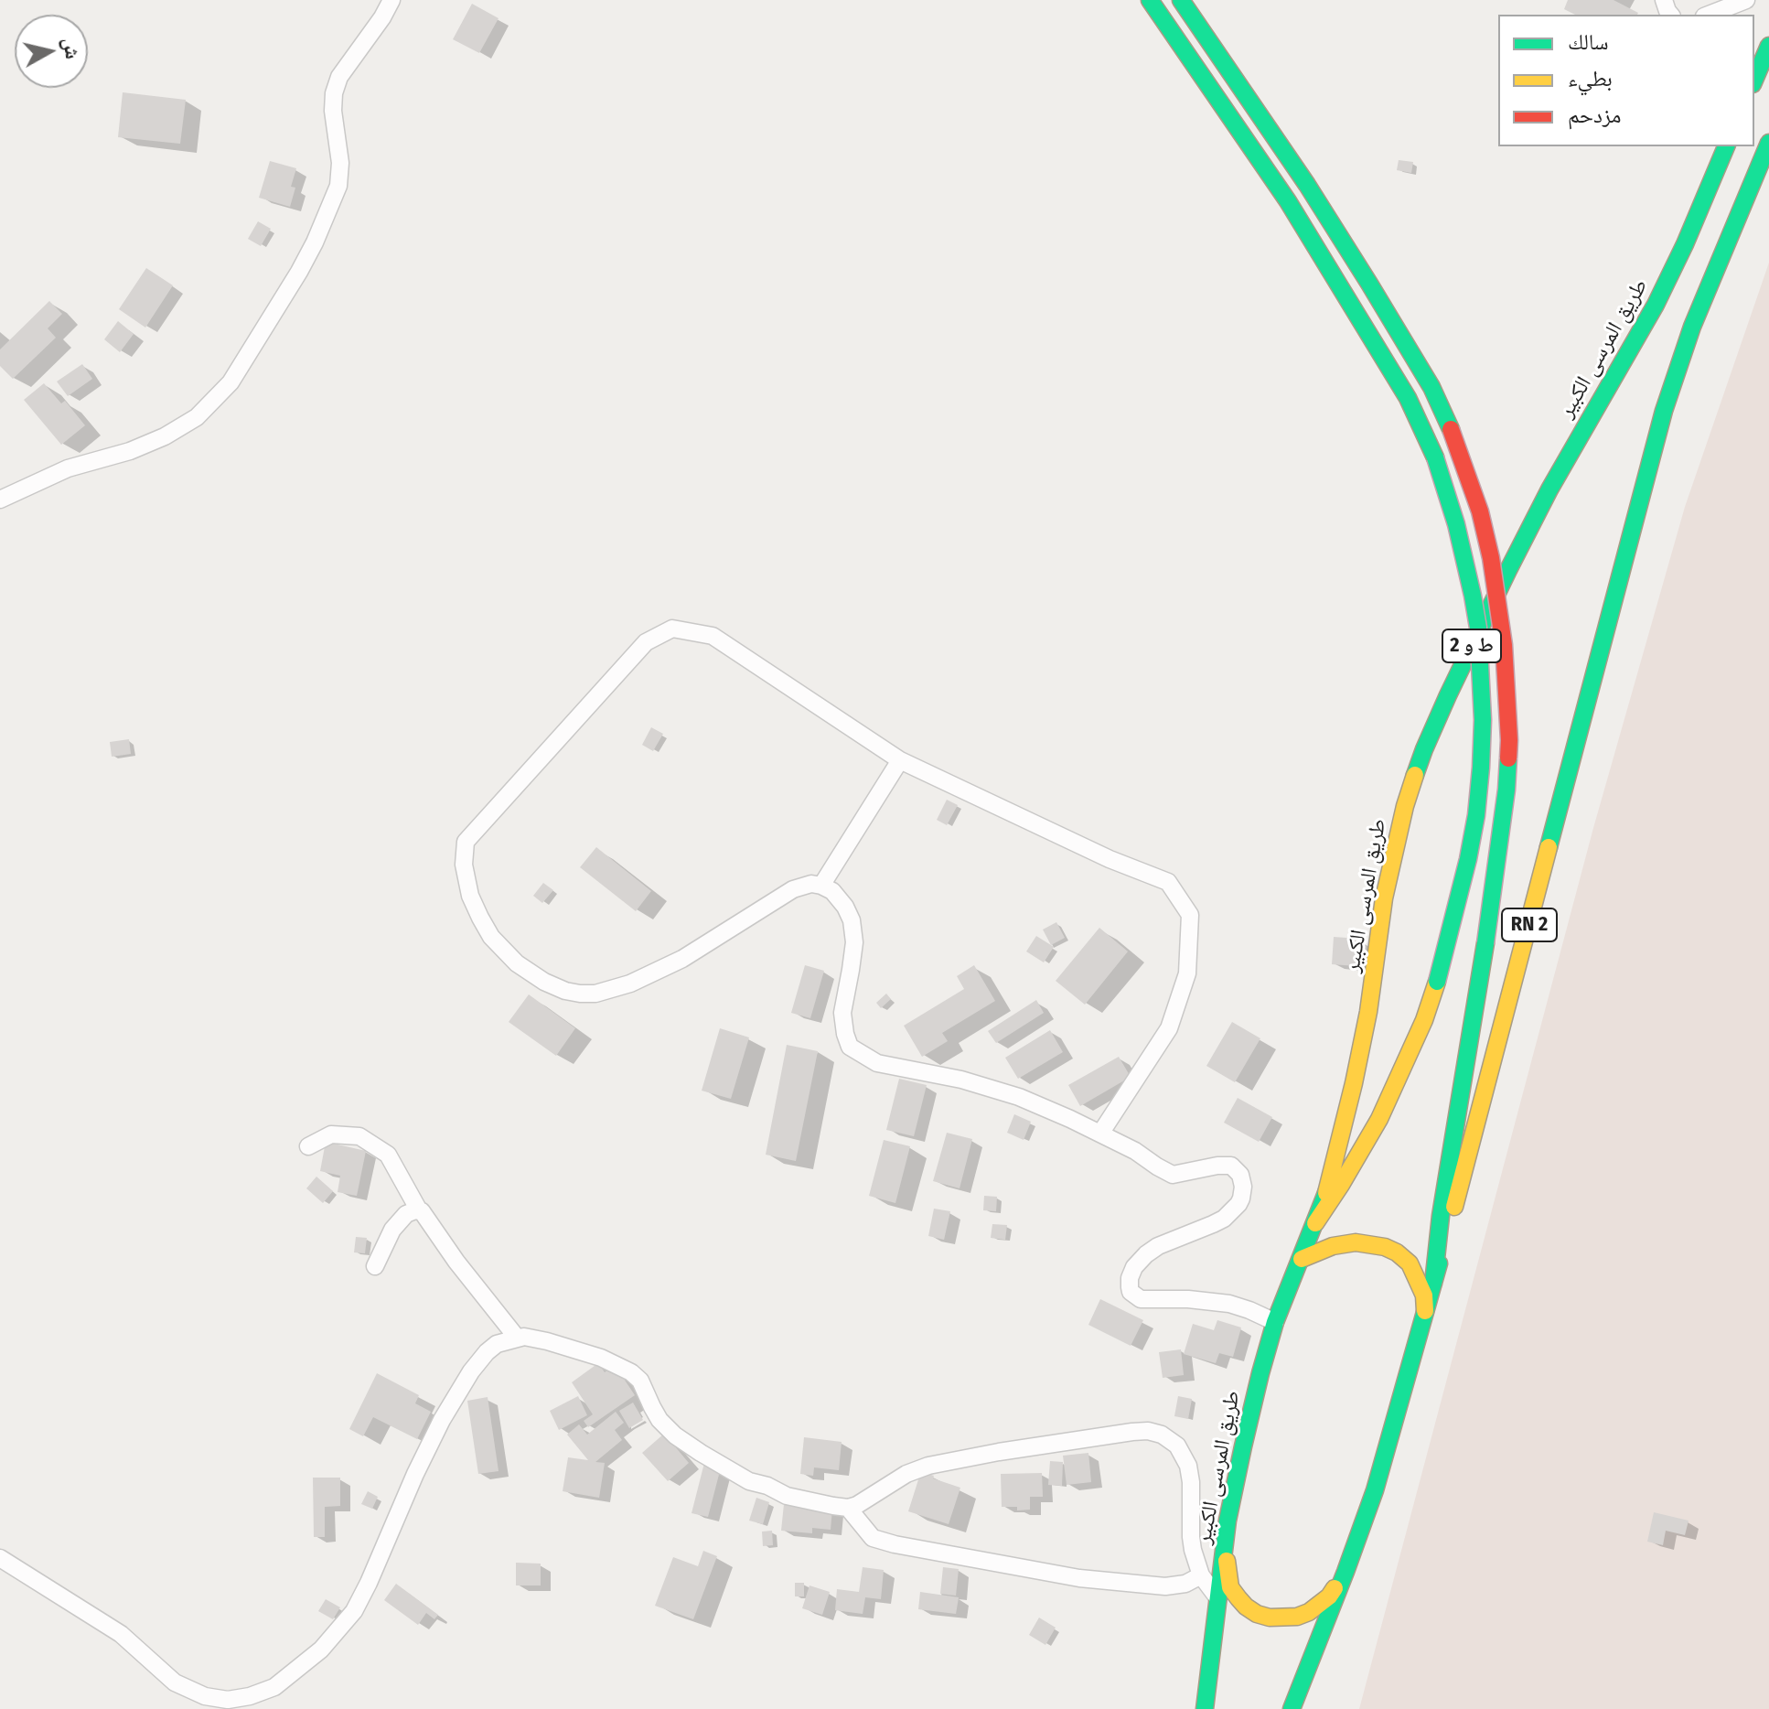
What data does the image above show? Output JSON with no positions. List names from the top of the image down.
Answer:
{
  "streets": {
    "main road": ["طريق المرسى الكبير", "ط و 2", "RN 2"]
  },
  "legend": ["سالك", "بطيء", "مزدحم"],
  "north": "right"
}
